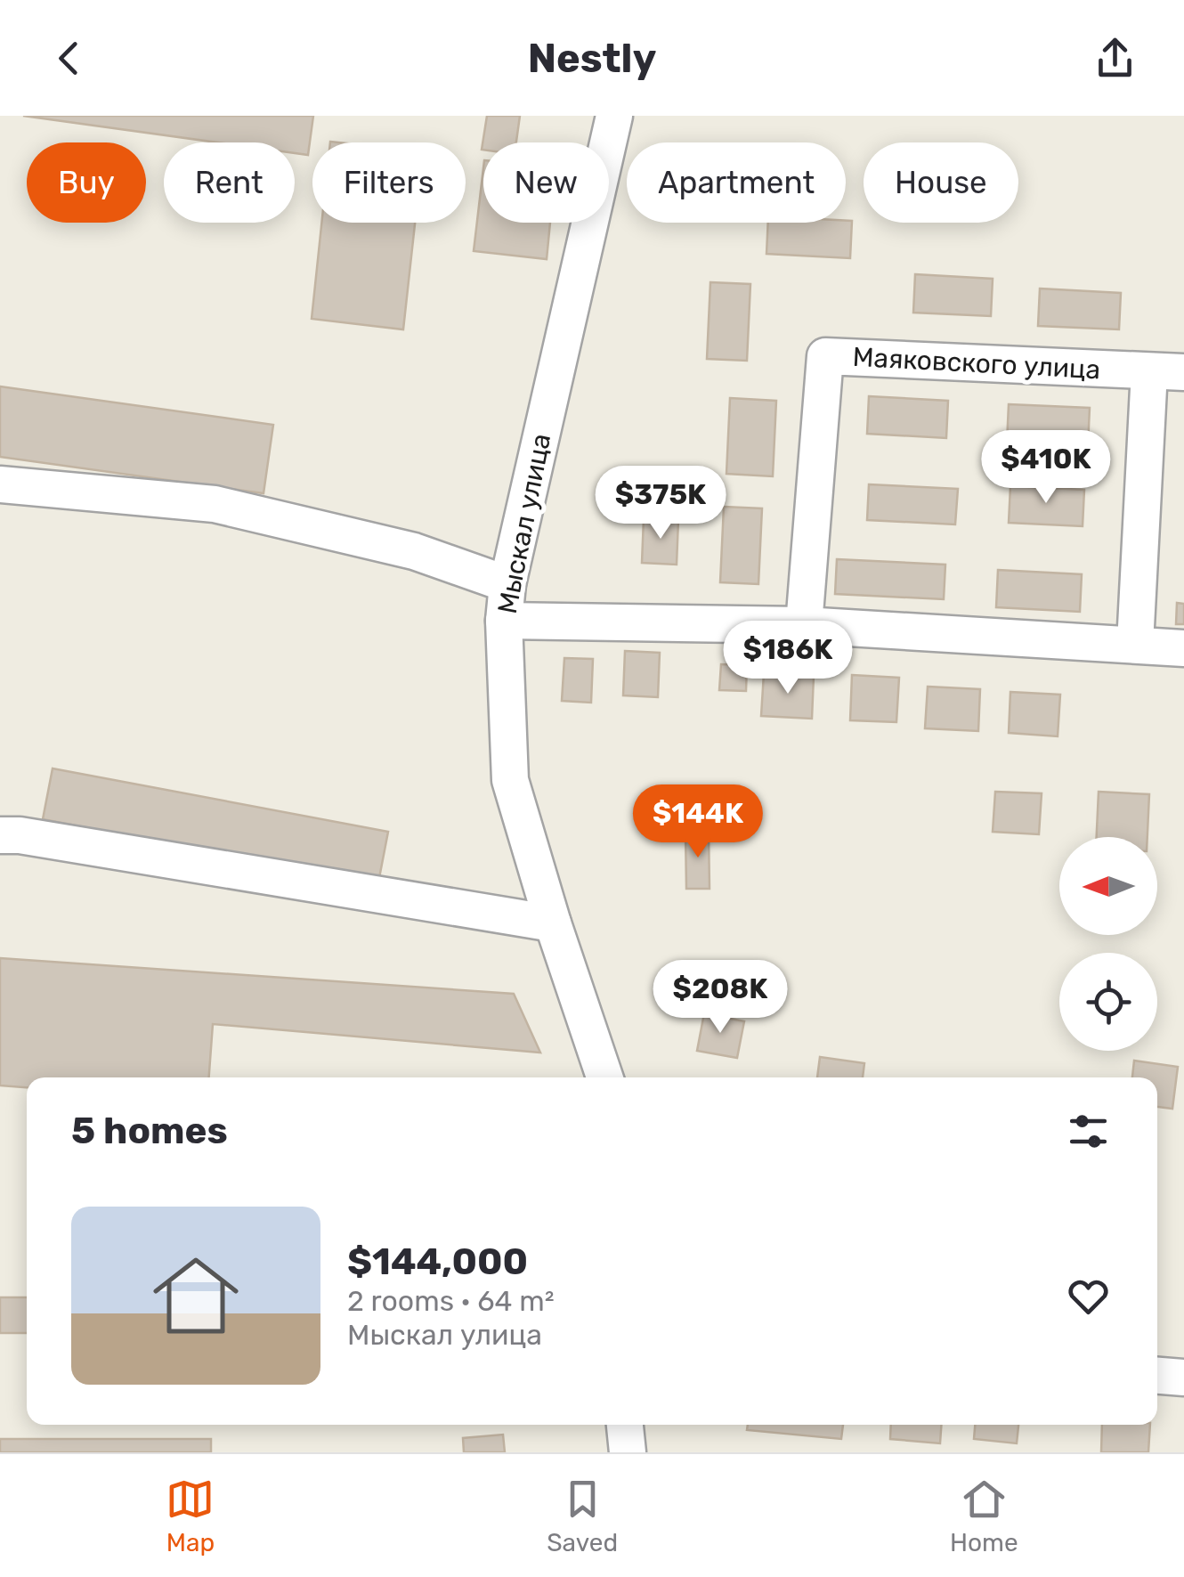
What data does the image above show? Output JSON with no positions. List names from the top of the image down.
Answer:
{
  "streets": {
    "street": ["Маяковского улица", "Мыскал улица"]
  },
  "north": "left",
  "page": {
    "header": "Nestly",
    "chip": [
      "Buy",
      "Rent",
      "Filters",
      "New",
      "Apartment",
      "House"
    ],
    "price": [
      "$410K",
      "$375K",
      "$186K",
      "$144K",
      "$208K"
    ],
    "heading": "5 homes",
    "list": [
      {
        "name": "$144,000",
        "note": "2 rooms · 64 m² · Мыскал улица"
      }
    ],
    "tabs": ["Map", "Saved", "Home"]
  }
}
